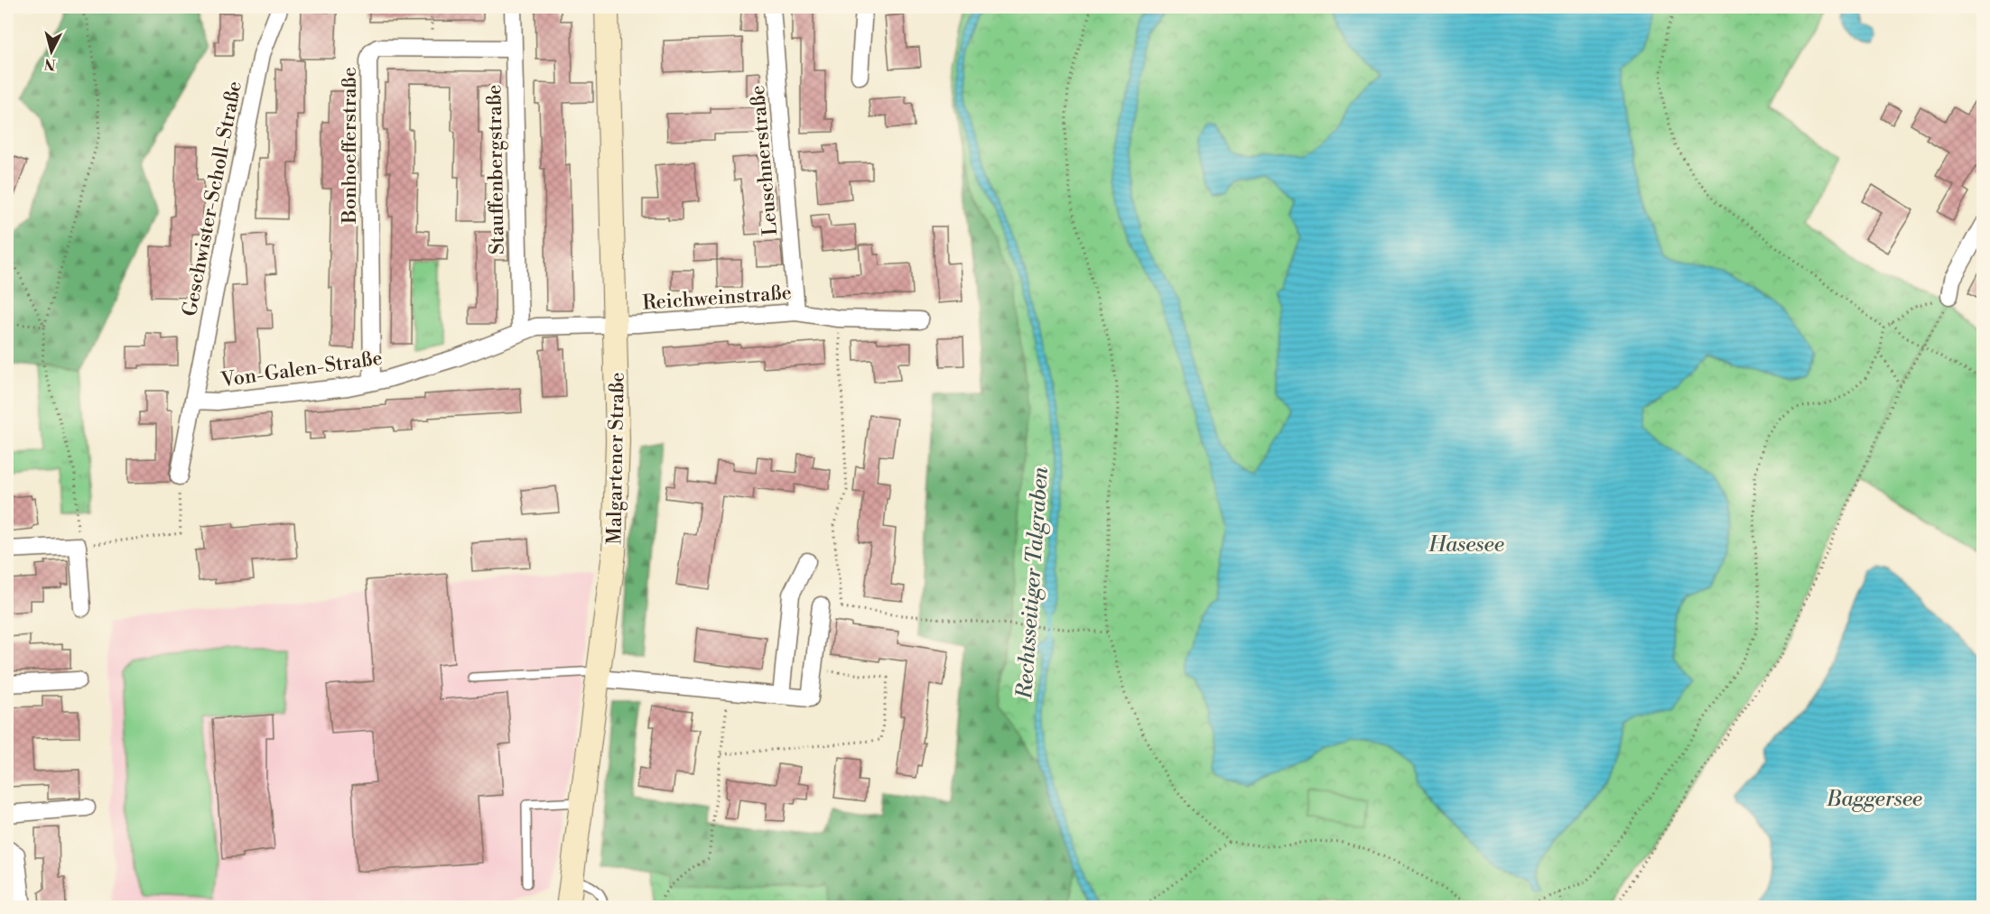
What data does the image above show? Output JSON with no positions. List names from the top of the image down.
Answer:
{
  "streets": {
    "street": [
      "Bonhoefferstraße",
      "Leuschnerstraße",
      "Stauffenbergstraße",
      "Geschwister-Scholl-Straße",
      "Reichweinstraße",
      "Von-Galen-Straße",
      "Malgartener Straße"
    ]
  },
  "crossings": [
    ["Bonhoefferstraße", "Stauffenbergstraße"],
    ["Bonhoefferstraße", "Von-Galen-Straße"],
    ["Leuschnerstraße", "Reichweinstraße"],
    ["Stauffenbergstraße", "Von-Galen-Straße"],
    ["Geschwister-Scholl-Straße", "Von-Galen-Straße"],
    ["Reichweinstraße", "Von-Galen-Straße"],
    ["Reichweinstraße", "Malgartener Straße"],
    ["Von-Galen-Straße", "Malgartener Straße"]
  ],
  "water": ["Hasesee", "Rechtsseitiger Talgraben", "Baggersee"],
  "north": "bottom"
}
